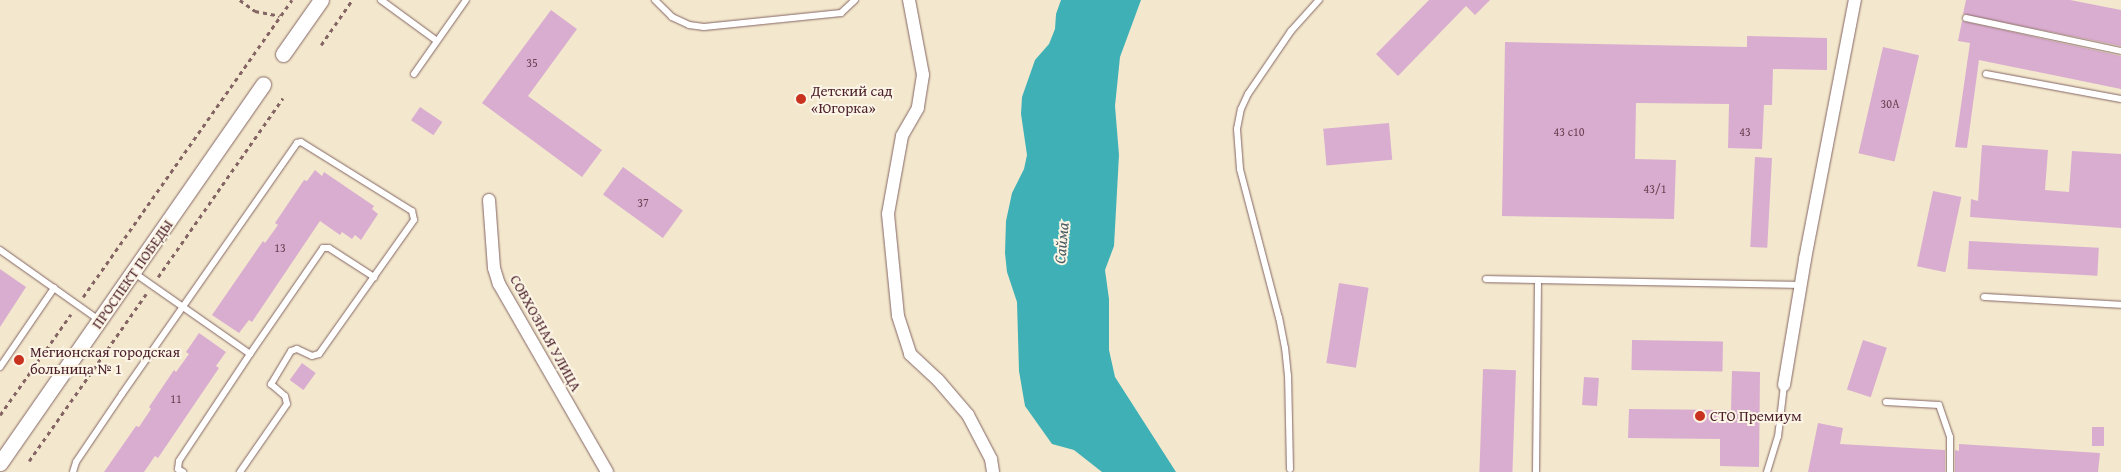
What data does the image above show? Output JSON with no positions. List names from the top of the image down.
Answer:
{
  "streets": {
    "street": ["ПРОСПЕКТ ПОБЕДЫ", "СОВХОЗНАЯ УЛИЦА"]
  },
  "water": ["Сайма"],
  "places": ["Детский сад «Югорка»", "Мегионская городская больница № 1", "СТО Премиум"],
  "house_numbers": [
    "35",
    "30А",
    "43 с10",
    "43",
    "43/1",
    "37",
    "13",
    "11"
  ]
}
